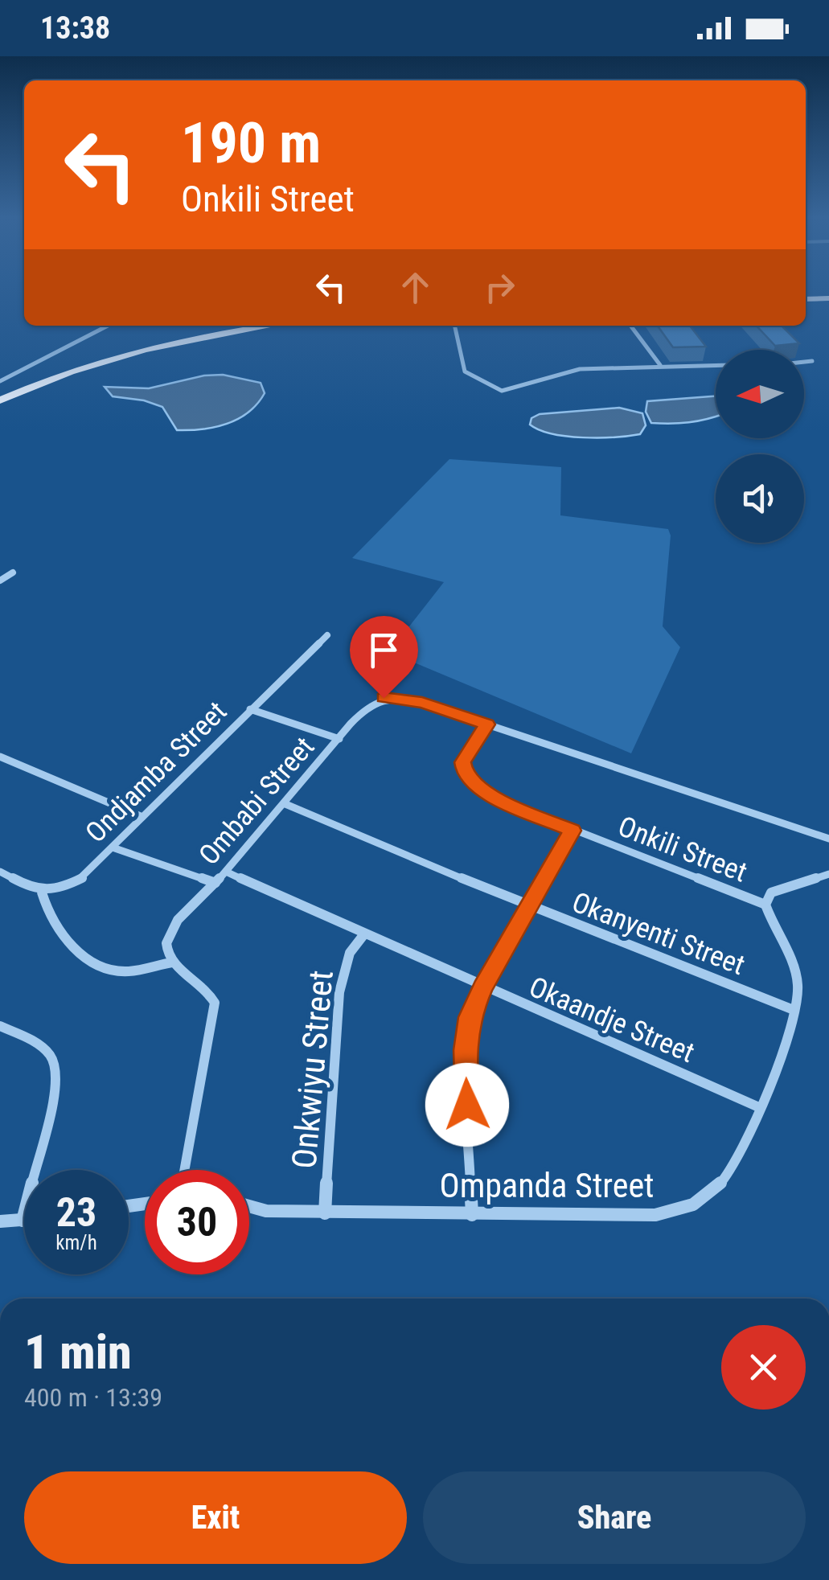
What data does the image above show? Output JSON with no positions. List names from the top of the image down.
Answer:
{
  "streets": {
    "street": [
      "Ondjamba Street",
      "Ombabi Street",
      "Onkili Street",
      "Okanyenti Street",
      "Okaandje Street",
      "Onkwiyu Street",
      "Ompanda Street"
    ]
  },
  "crossings": [
    ["Ombabi Street", "Onkili Street"],
    ["Ombabi Street", "Okanyenti Street"],
    ["Ombabi Street", "Okaandje Street"],
    ["Onkili Street", "Ompanda Street"],
    ["Okanyenti Street", "Ompanda Street"],
    ["Okaandje Street", "Onkwiyu Street"],
    ["Okaandje Street", "Ompanda Street"],
    ["Onkwiyu Street", "Ompanda Street"]
  ],
  "north": "left",
  "page": {
    "status": "13:38",
    "turn": ["190 m", "Onkili Street"],
    "speed": "23 km/h",
    "limit": "30",
    "heading": ["1 min", "400 m · 13:39"],
    "buttons": ["Exit", "Share"]
  }
}
